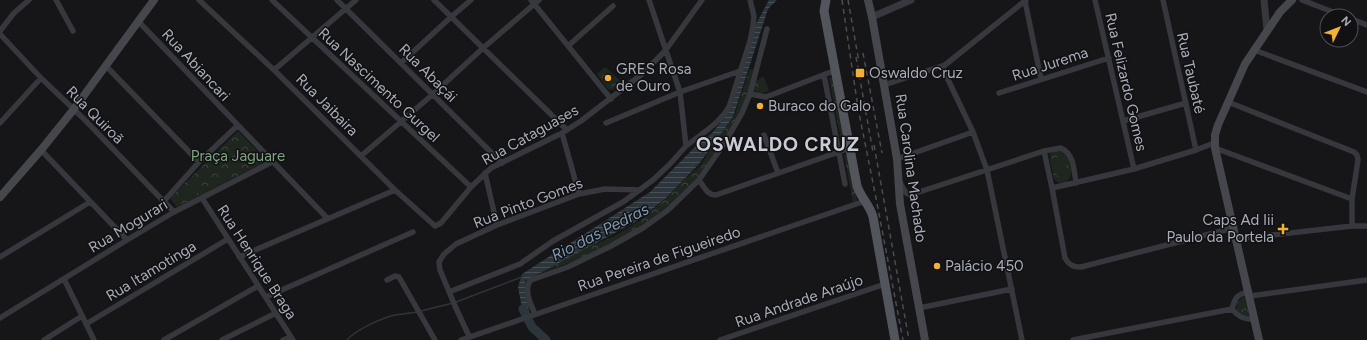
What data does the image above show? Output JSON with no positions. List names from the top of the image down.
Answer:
{
  "streets": {
    "main road": ["Rua Carolina Machado"],
    "street": [
      "Rua Jurema",
      "Rua Abiancari",
      "Rua Abaçái",
      "Rua Taubaté",
      "Rua Felizardo Gomes",
      "Rua Nascimento Gurgel",
      "Rua Jaibaira",
      "Rua Quiroã",
      "Rua Cataguases",
      "Rua Pinto Gomes",
      "Rua Mogurari",
      "Rua Pereira de Figueiredo",
      "Rua Henrique Braga",
      "Rua Itamotinga",
      "Rua Andrade Araújo"
    ]
  },
  "crossings": [
    ["Rua Jurema", "Rua Felizardo Gomes"],
    ["Rua Abiancari", "Rua Mogurari"],
    ["Rua Abaçái", "Rua Cataguases"],
    ["Rua Nascimento Gurgel", "Rua Cataguases"],
    ["Rua Jaibaira", "Rua Cataguases"],
    ["Rua Quiroã", "Rua Mogurari"],
    ["Rua Mogurari", "Rua Henrique Braga"],
    ["Rua Henrique Braga", "Rua Itamotinga"]
  ],
  "districts": ["OSWALDO CRUZ"],
  "water": ["Rio das Pedras"],
  "parks": ["Praça Jaguare"],
  "places": {
    "transit": ["Oswaldo Cruz"],
    "other": ["GRES Rosa de Ouro", "Buraco do Galo", "Palácio 450"],
    "health": ["Caps Ad Iii Paulo da Portela"]
  },
  "north": "top right"
}
